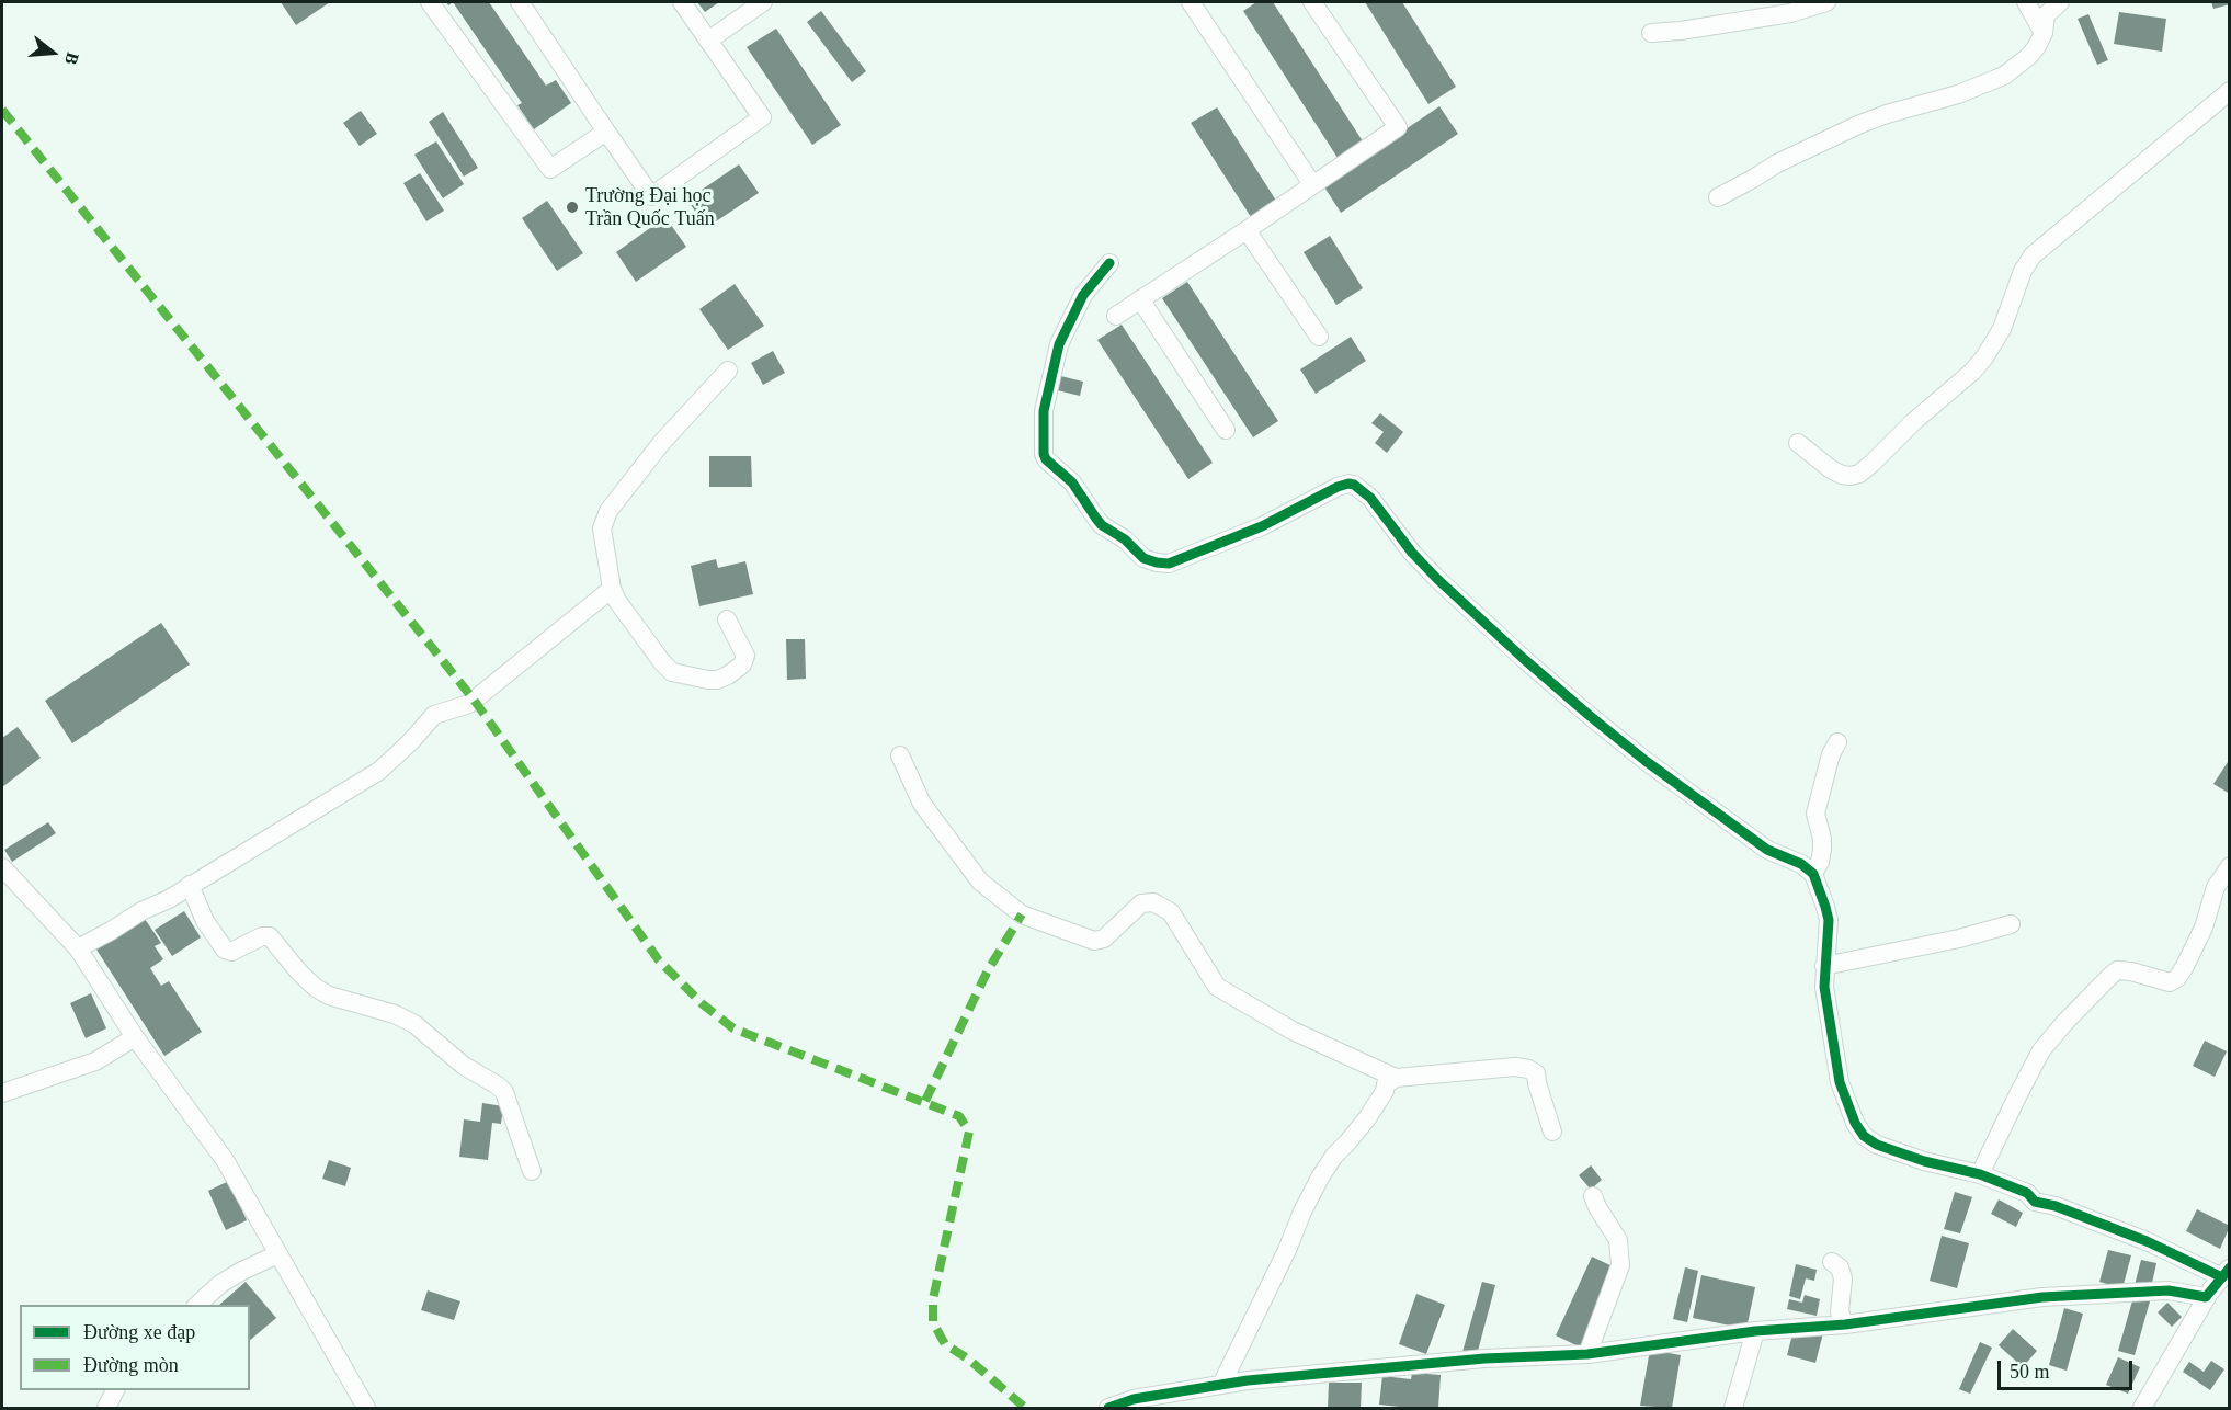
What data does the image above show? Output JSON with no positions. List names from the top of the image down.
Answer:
{
  "places": ["Trường Đại học Trần Quốc Tuấn"],
  "legend": ["Đường xe đạp", "Đường mòn"],
  "scale_bar": "50 m",
  "north": "right"
}
